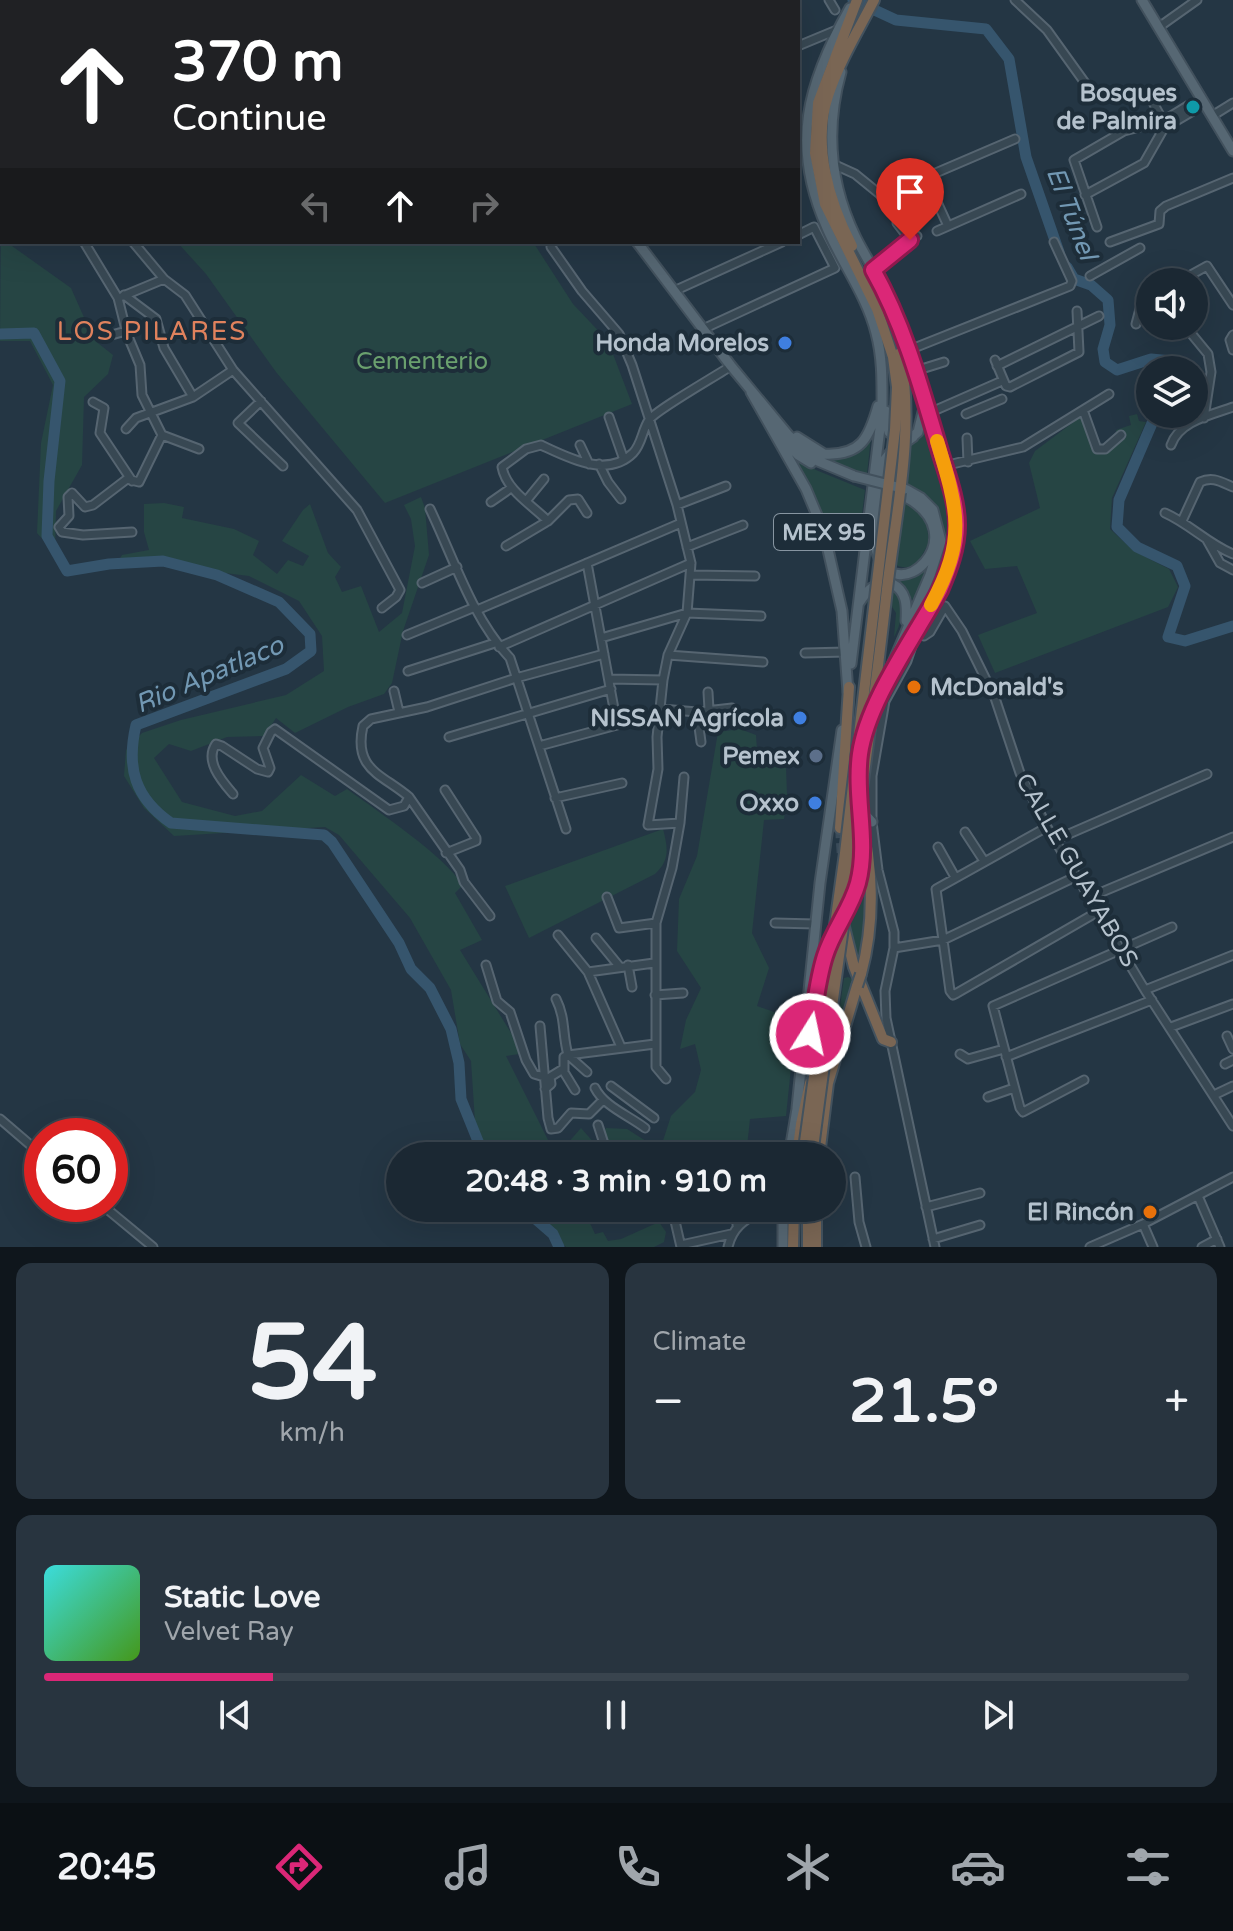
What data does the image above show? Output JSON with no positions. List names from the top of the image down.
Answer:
{
  "streets": {
    "highway": ["MEX 95"],
    "street": ["CALLE GUAYABOS"]
  },
  "crossings": [
    ["MEX 95", "CALLE GUAYABOS"]
  ],
  "districts": ["LOS PILARES"],
  "water": ["El Túnel", "Rio Apatlaco"],
  "parks": ["Cementerio"],
  "places": [
    "Bosques de Palmira",
    "Honda Morelos",
    "McDonald's",
    "NISSAN Agrícola",
    "Pemex",
    "Oxxo",
    "El Rincón"
  ],
  "page": {
    "turn": ["370 m", "Continue"],
    "limit": "60",
    "trip": "20:48 · 3 min · 910 m",
    "tile": [
      ["54", "km/h"],
      "Climate"
    ],
    "heat": ["−", "21.5°", "+"],
    "song": ["Static Love", "Velvet Ray"],
    "tabs": "20:45"
  }
}
